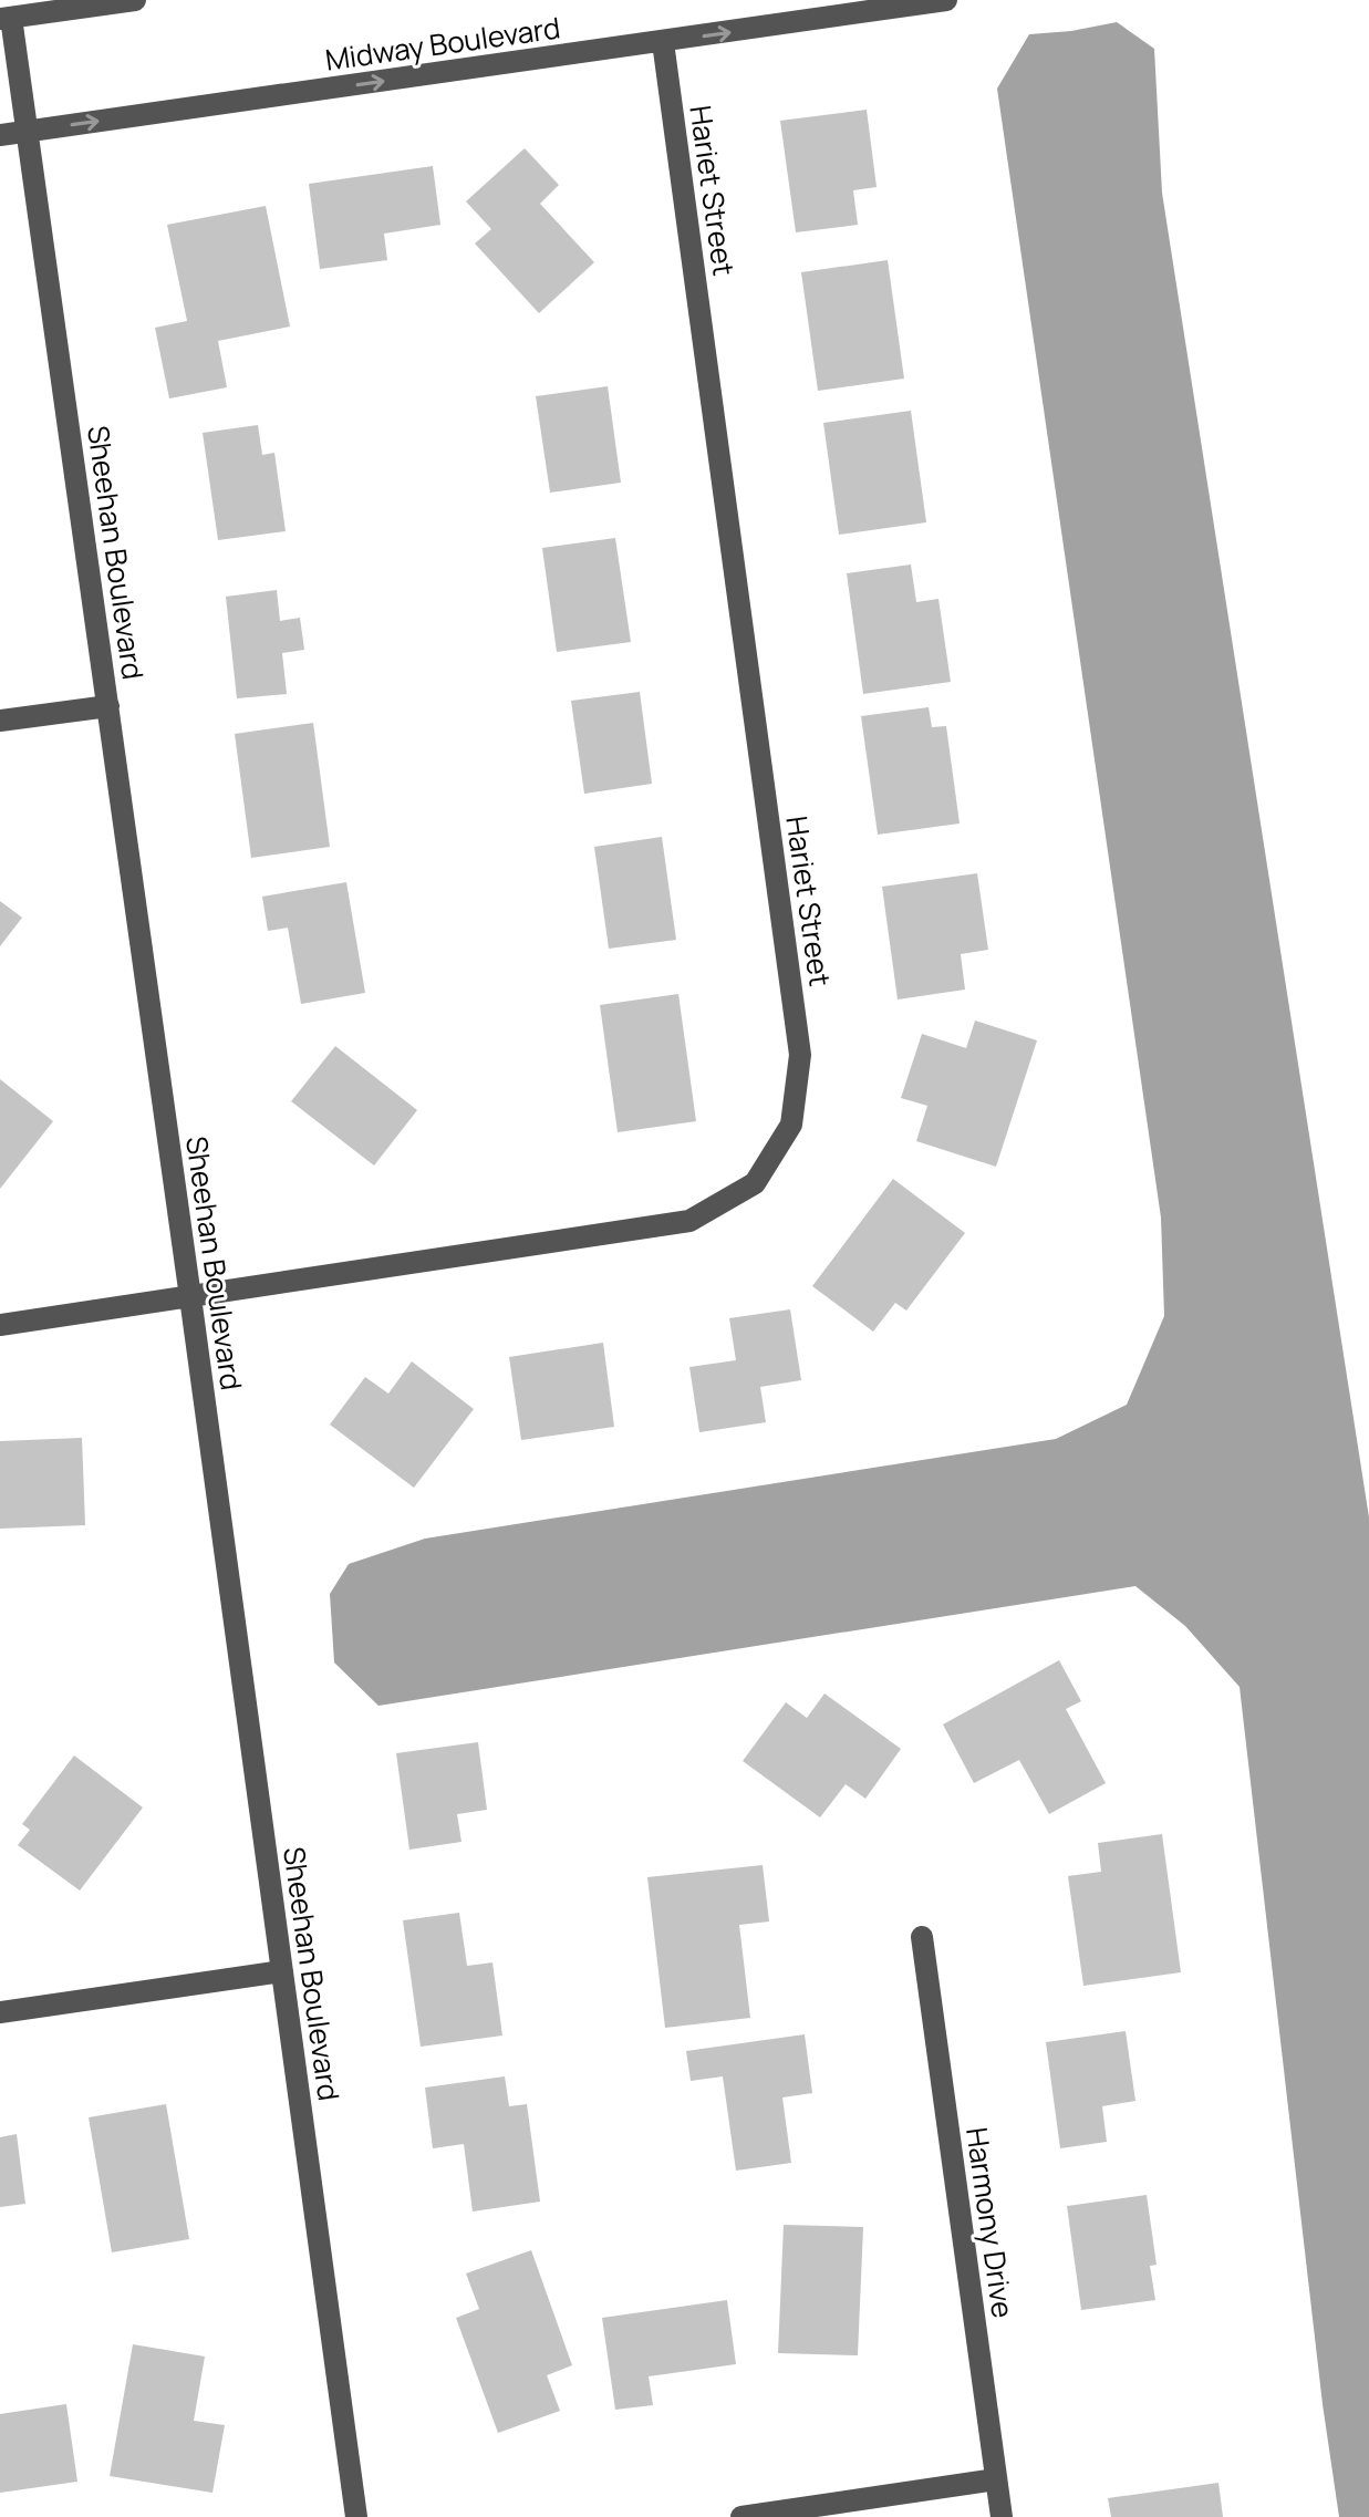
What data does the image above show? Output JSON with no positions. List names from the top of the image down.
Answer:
{
  "streets": {
    "street": [
      "Midway Boulevard",
      "Hariet Street",
      "Sheehan Boulevard",
      "Harmony Drive"
    ]
  },
  "crossings": [
    ["Midway Boulevard", "Hariet Street"],
    ["Midway Boulevard", "Sheehan Boulevard"],
    ["Hariet Street", "Sheehan Boulevard"]
  ],
  "one_way": ["Midway Boulevard"]
}
